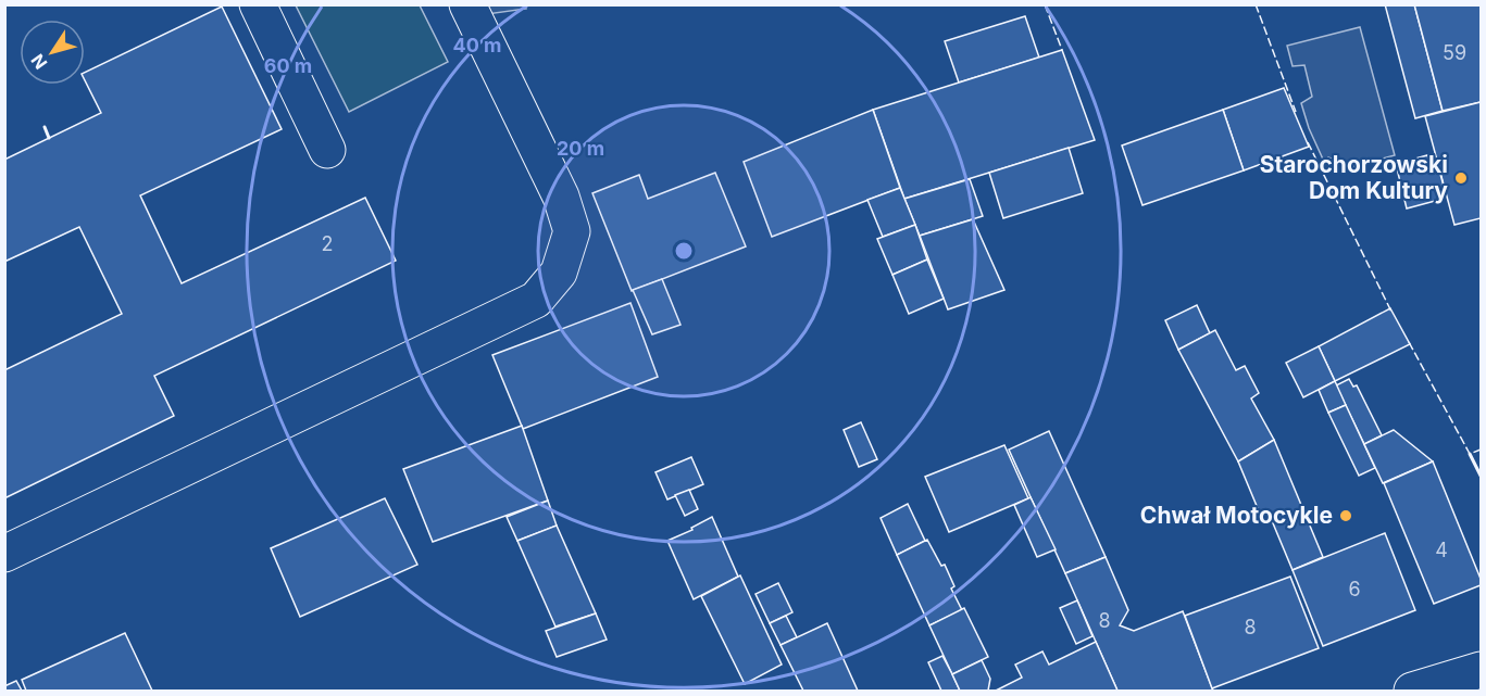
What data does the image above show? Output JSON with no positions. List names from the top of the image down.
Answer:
{
  "places": ["Starochorzowski Dom Kultury", "Chwał Motocykle"],
  "house_numbers": [
    "59",
    "2",
    "4",
    "6",
    "8",
    "8"
  ],
  "north": "bottom left",
  "rings": ["40 m", "60 m", "20 m"]
}
